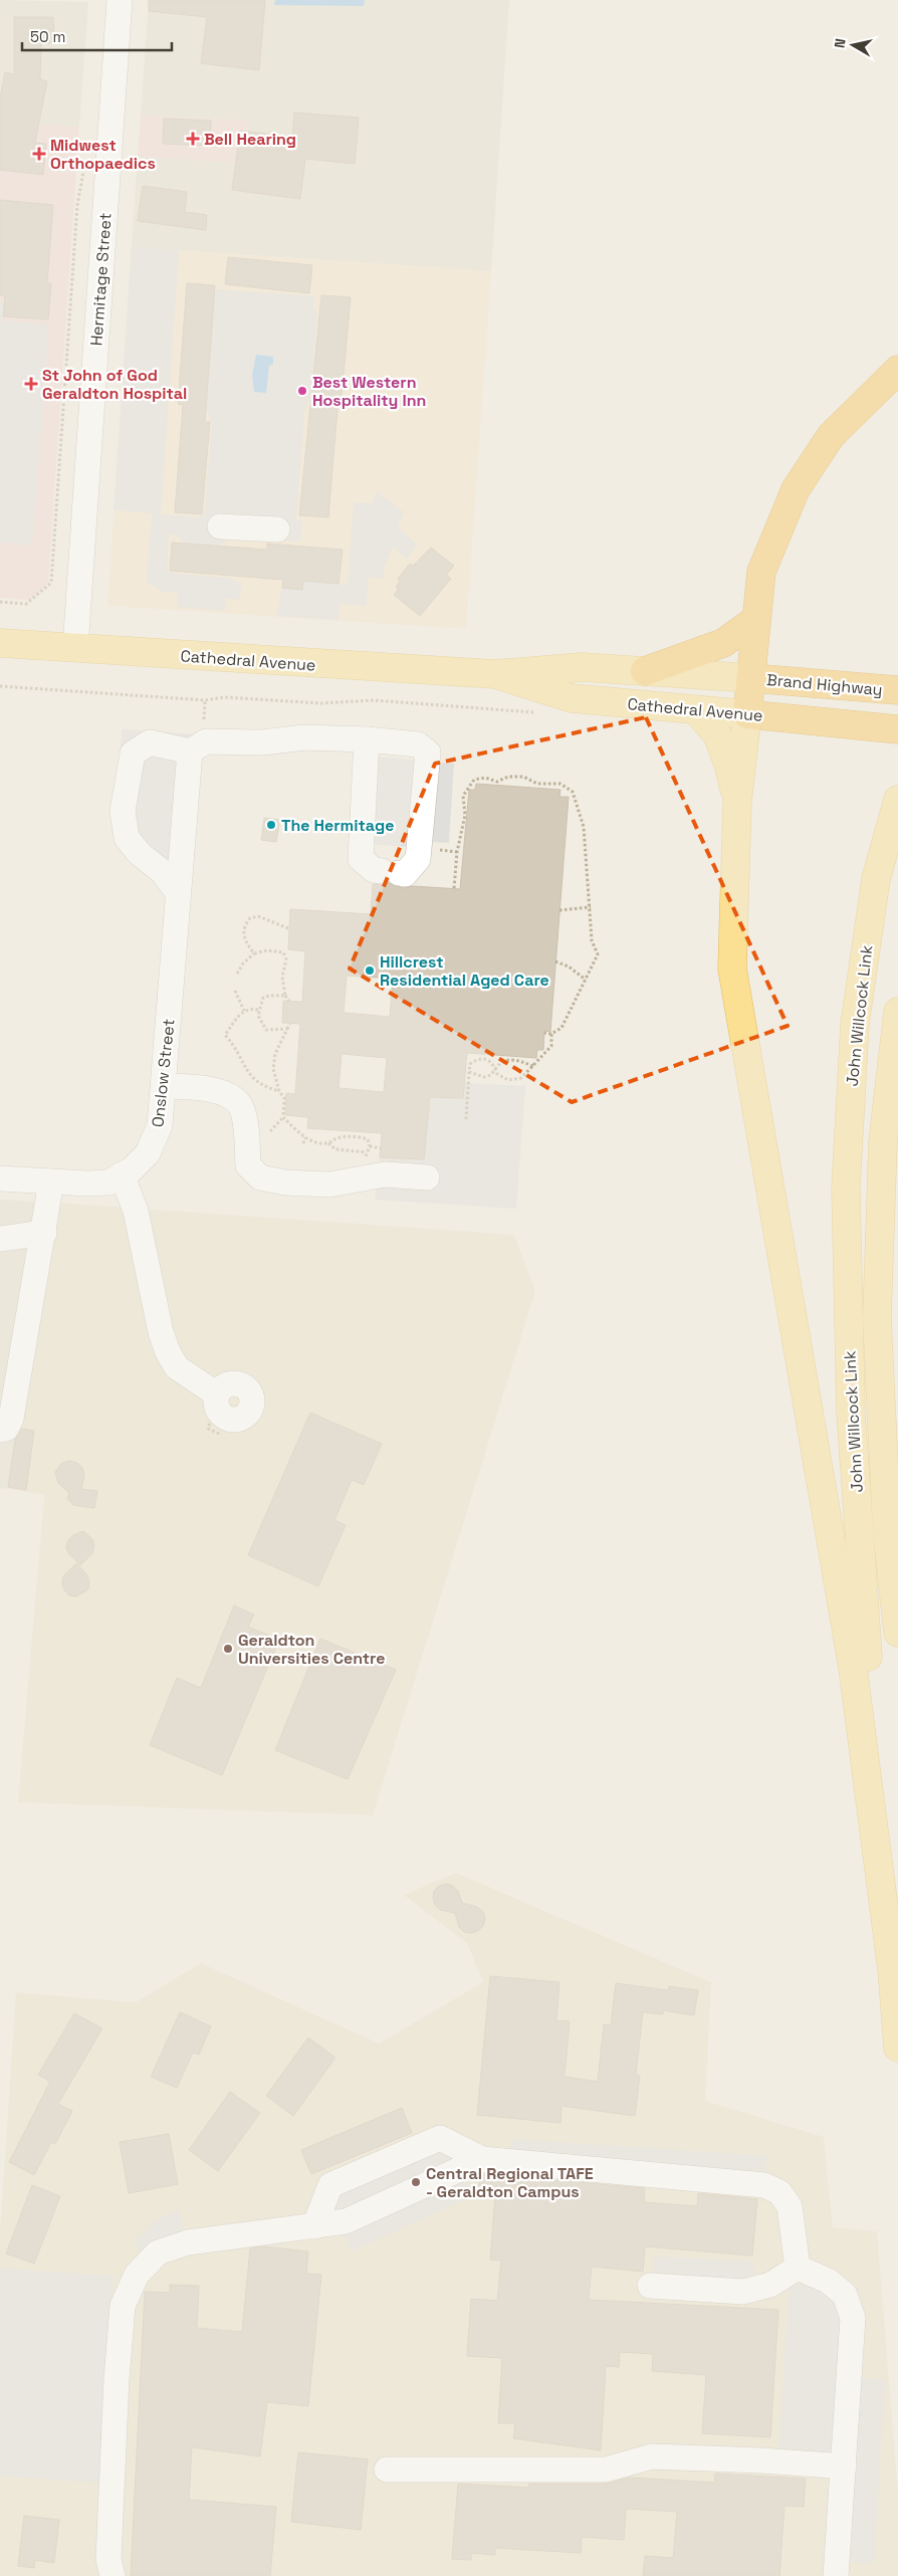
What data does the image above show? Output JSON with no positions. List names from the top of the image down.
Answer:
{
  "streets": {
    "highway": ["Cathedral Avenue", "Brand Highway"],
    "main road": ["John Willcock Link"],
    "street": ["Hermitage Street", "Onslow Street"]
  },
  "crossings": [
    ["Hermitage Street", "Cathedral Avenue"],
    ["Cathedral Avenue", "Brand Highway"]
  ],
  "places": {
    "health": ["Bell Hearing", "Midwest Orthopaedics", "St John of God Geraldton Hospital"],
    "other": [
      "Best Western Hospitality Inn",
      "The Hermitage",
      "Hillcrest Residential Aged Care",
      "Geraldton Universities Centre",
      "Central Regional TAFE - Geraldton Campus"
    ]
  },
  "scale_bar": "50 m",
  "north": "left"
}
